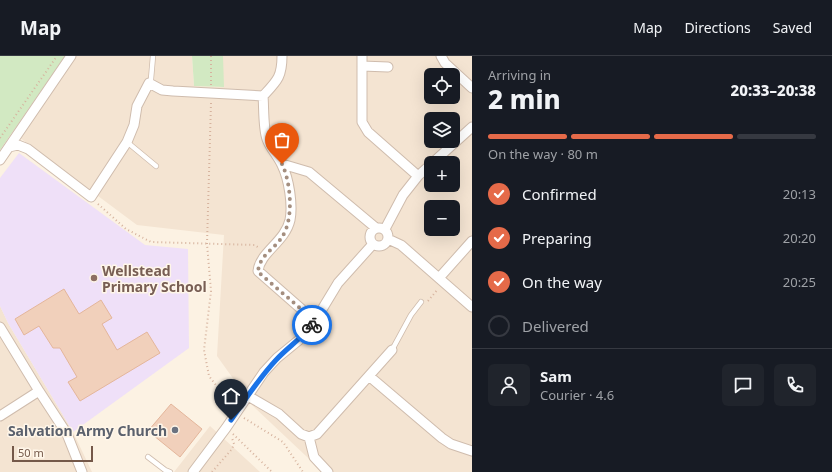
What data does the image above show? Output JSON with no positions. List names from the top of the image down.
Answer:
{
  "places": ["Wellstead Primary School", "Salvation Army Church"],
  "scale_bar": "50 m",
  "page": {
    "header": "Map",
    "nav": ["Map", "Directions", "Saved"],
    "heading": ["2 min", "Arriving in", "20:33–20:38"],
    "panel": ["Sam", "Courier · 4.6"],
    "map_buttons": ["+", "−"],
    "bar": "On the way · 80 m",
    "list": [
      ["Confirmed", "20:13"],
      ["Preparing", "20:20"],
      ["On the way", "20:25"],
      "Delivered"
    ],
    "scale": "50 m"
  }
}
